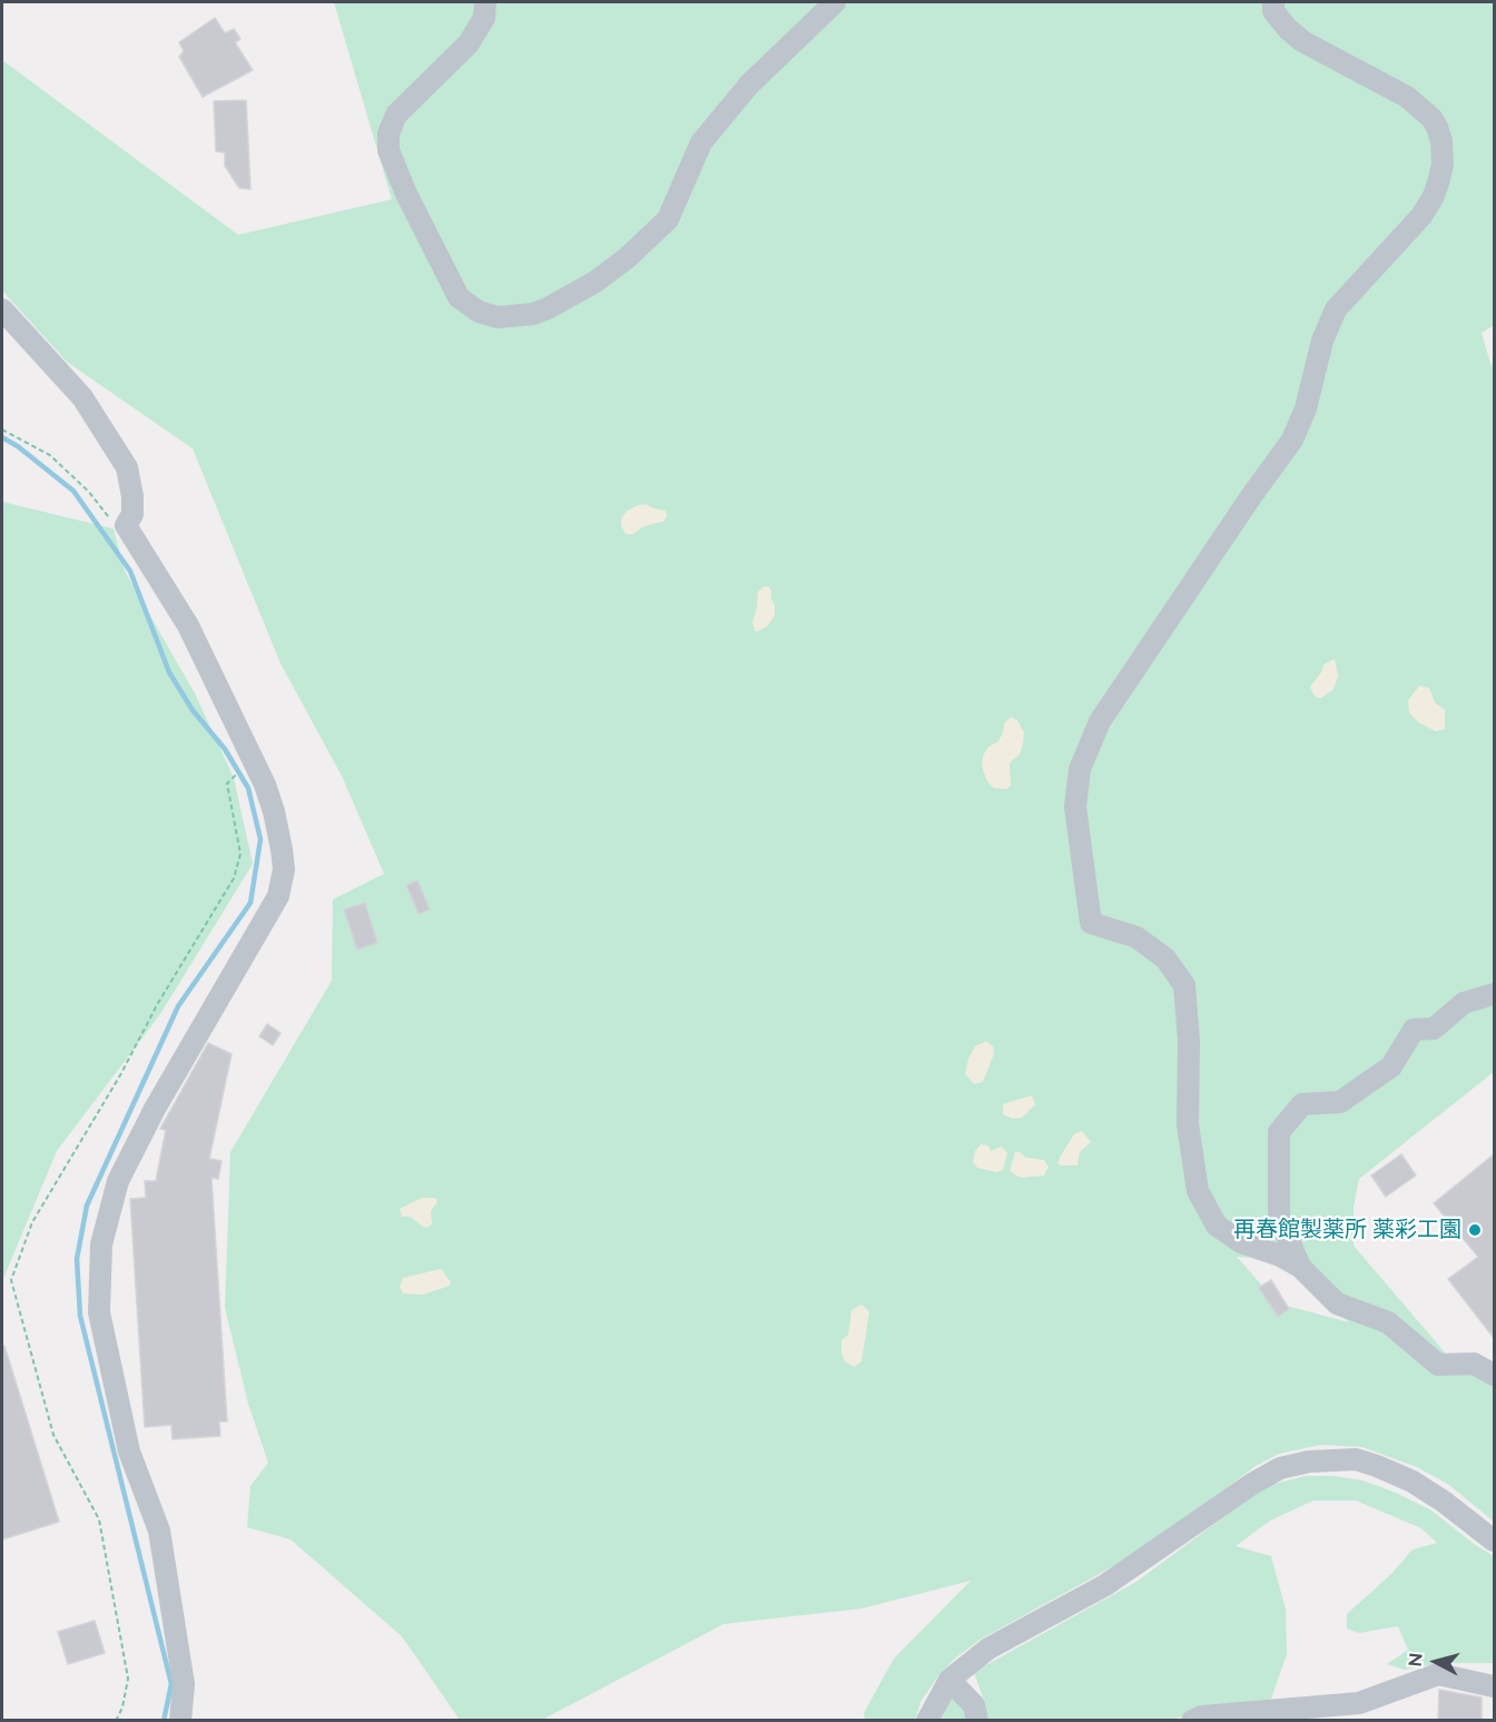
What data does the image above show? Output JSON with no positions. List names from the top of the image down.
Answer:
{
  "places": ["再春館製薬所 薬彩工園"],
  "north": "left"
}
